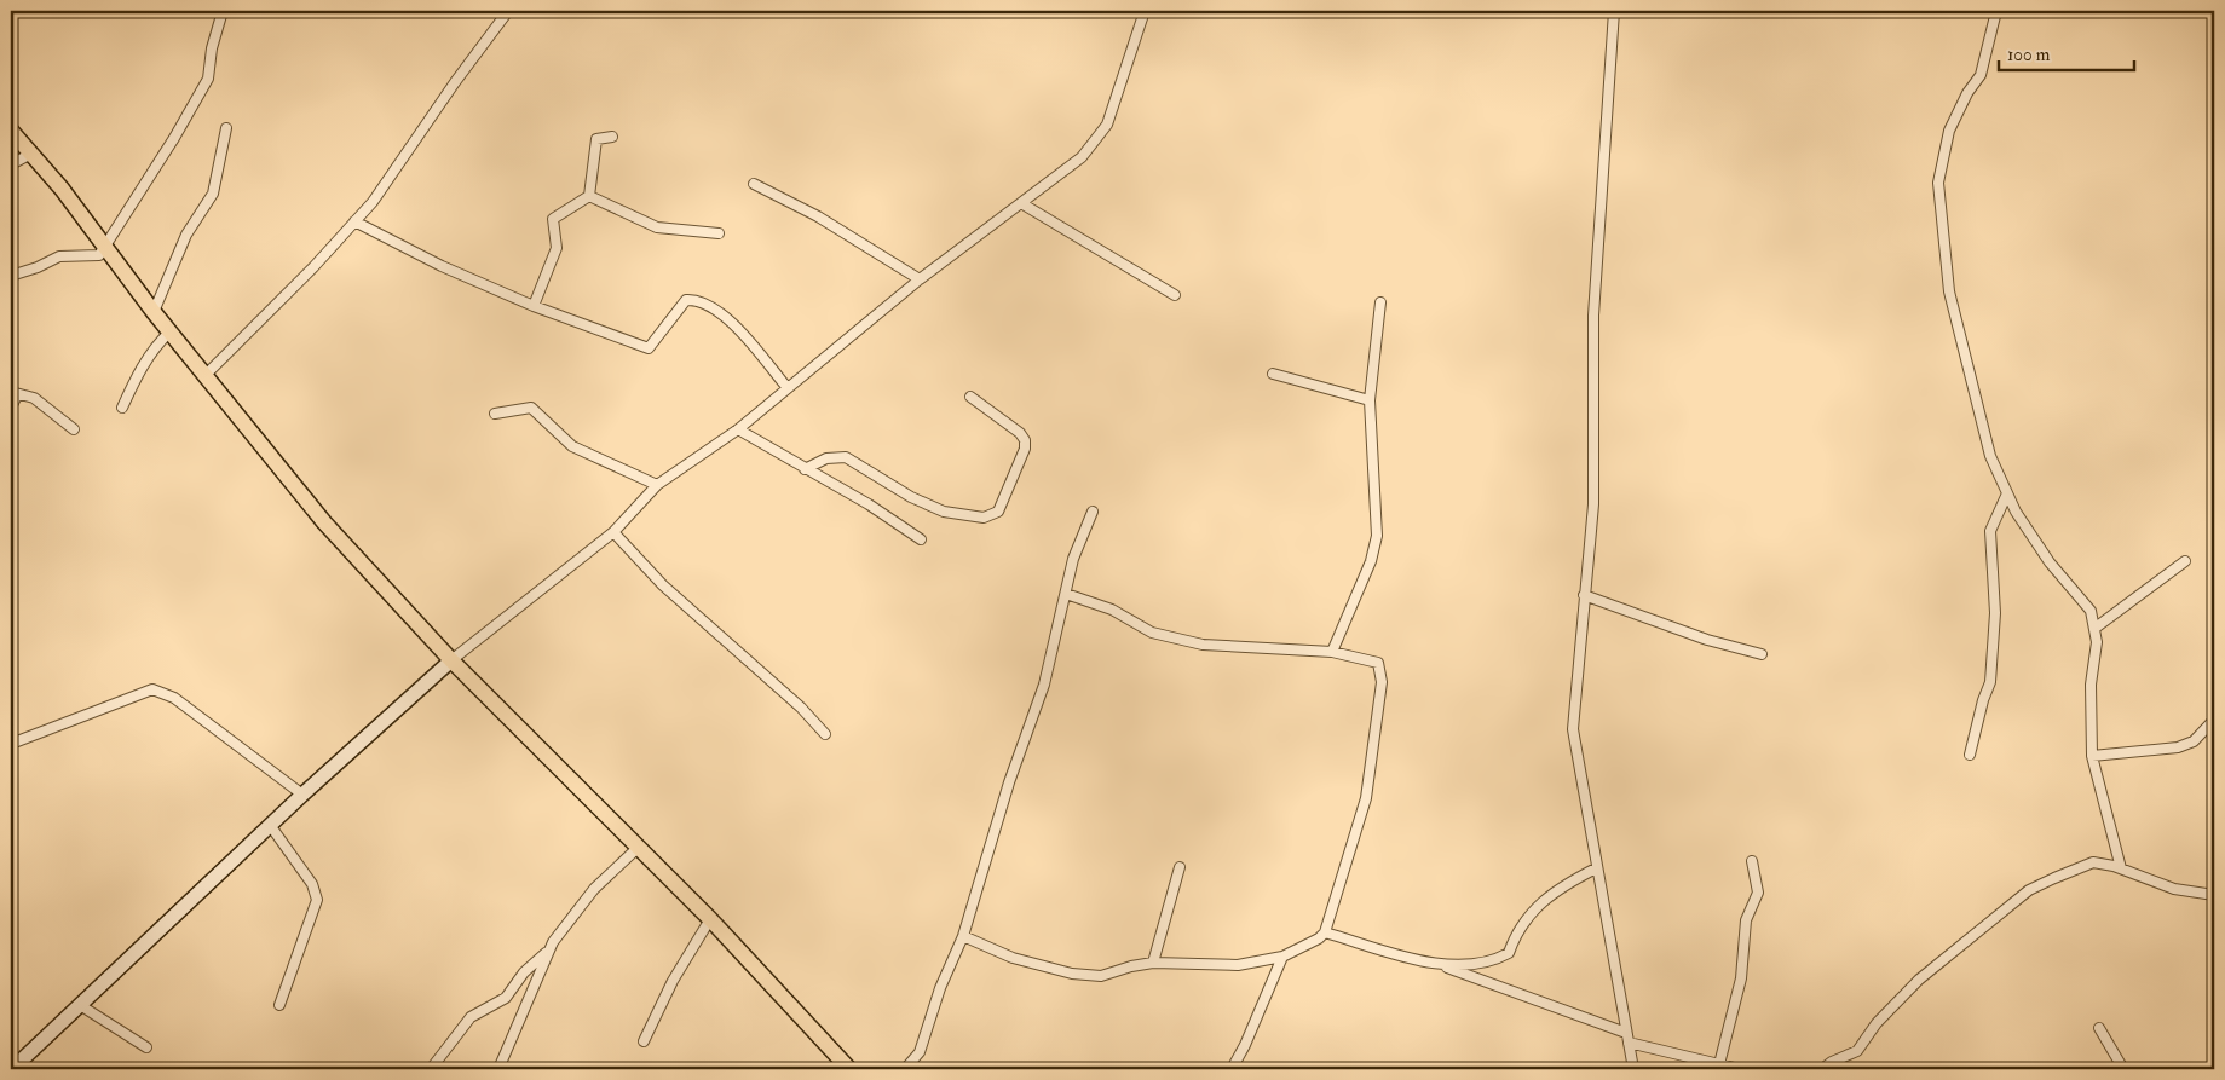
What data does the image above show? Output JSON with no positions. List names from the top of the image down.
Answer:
{
  "scale_bar": "100 m"
}
